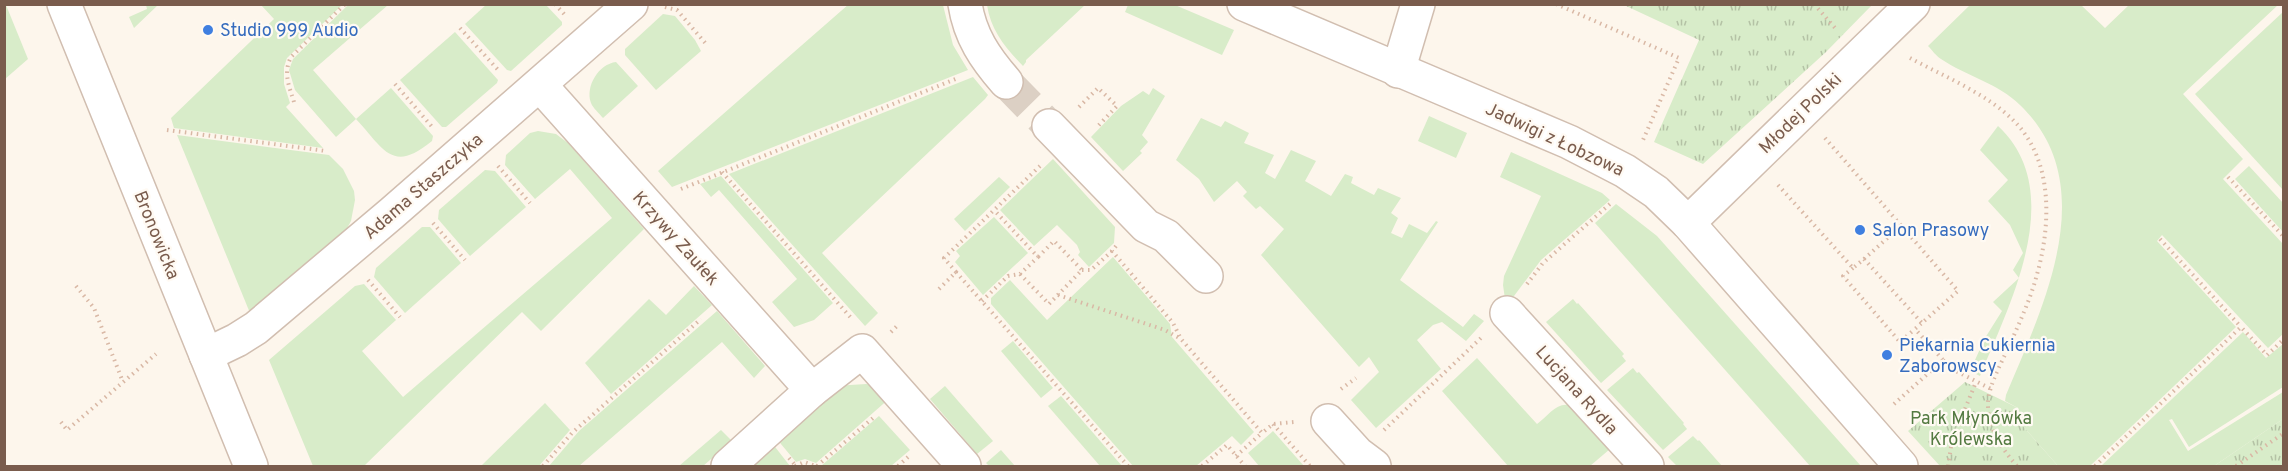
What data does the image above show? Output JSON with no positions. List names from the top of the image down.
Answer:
{
  "streets": {
    "street": [
      "Młodej Polski",
      "Jadwigi z Łobzowa",
      "Adama Staszczyka",
      "Bronowicka",
      "Krzywy Zaułek",
      "Lucjana Rydla"
    ]
  },
  "crossings": [
    ["Młodej Polski", "Jadwigi z Łobzowa"],
    ["Adama Staszczyka", "Bronowicka"],
    ["Adama Staszczyka", "Krzywy Zaułek"]
  ],
  "parks": ["Park Młynówka Królewska"],
  "places": ["Studio 999 Audio", "Salon Prasowy", "Piekarnia Cukiernia Zaborowscy"]
}
